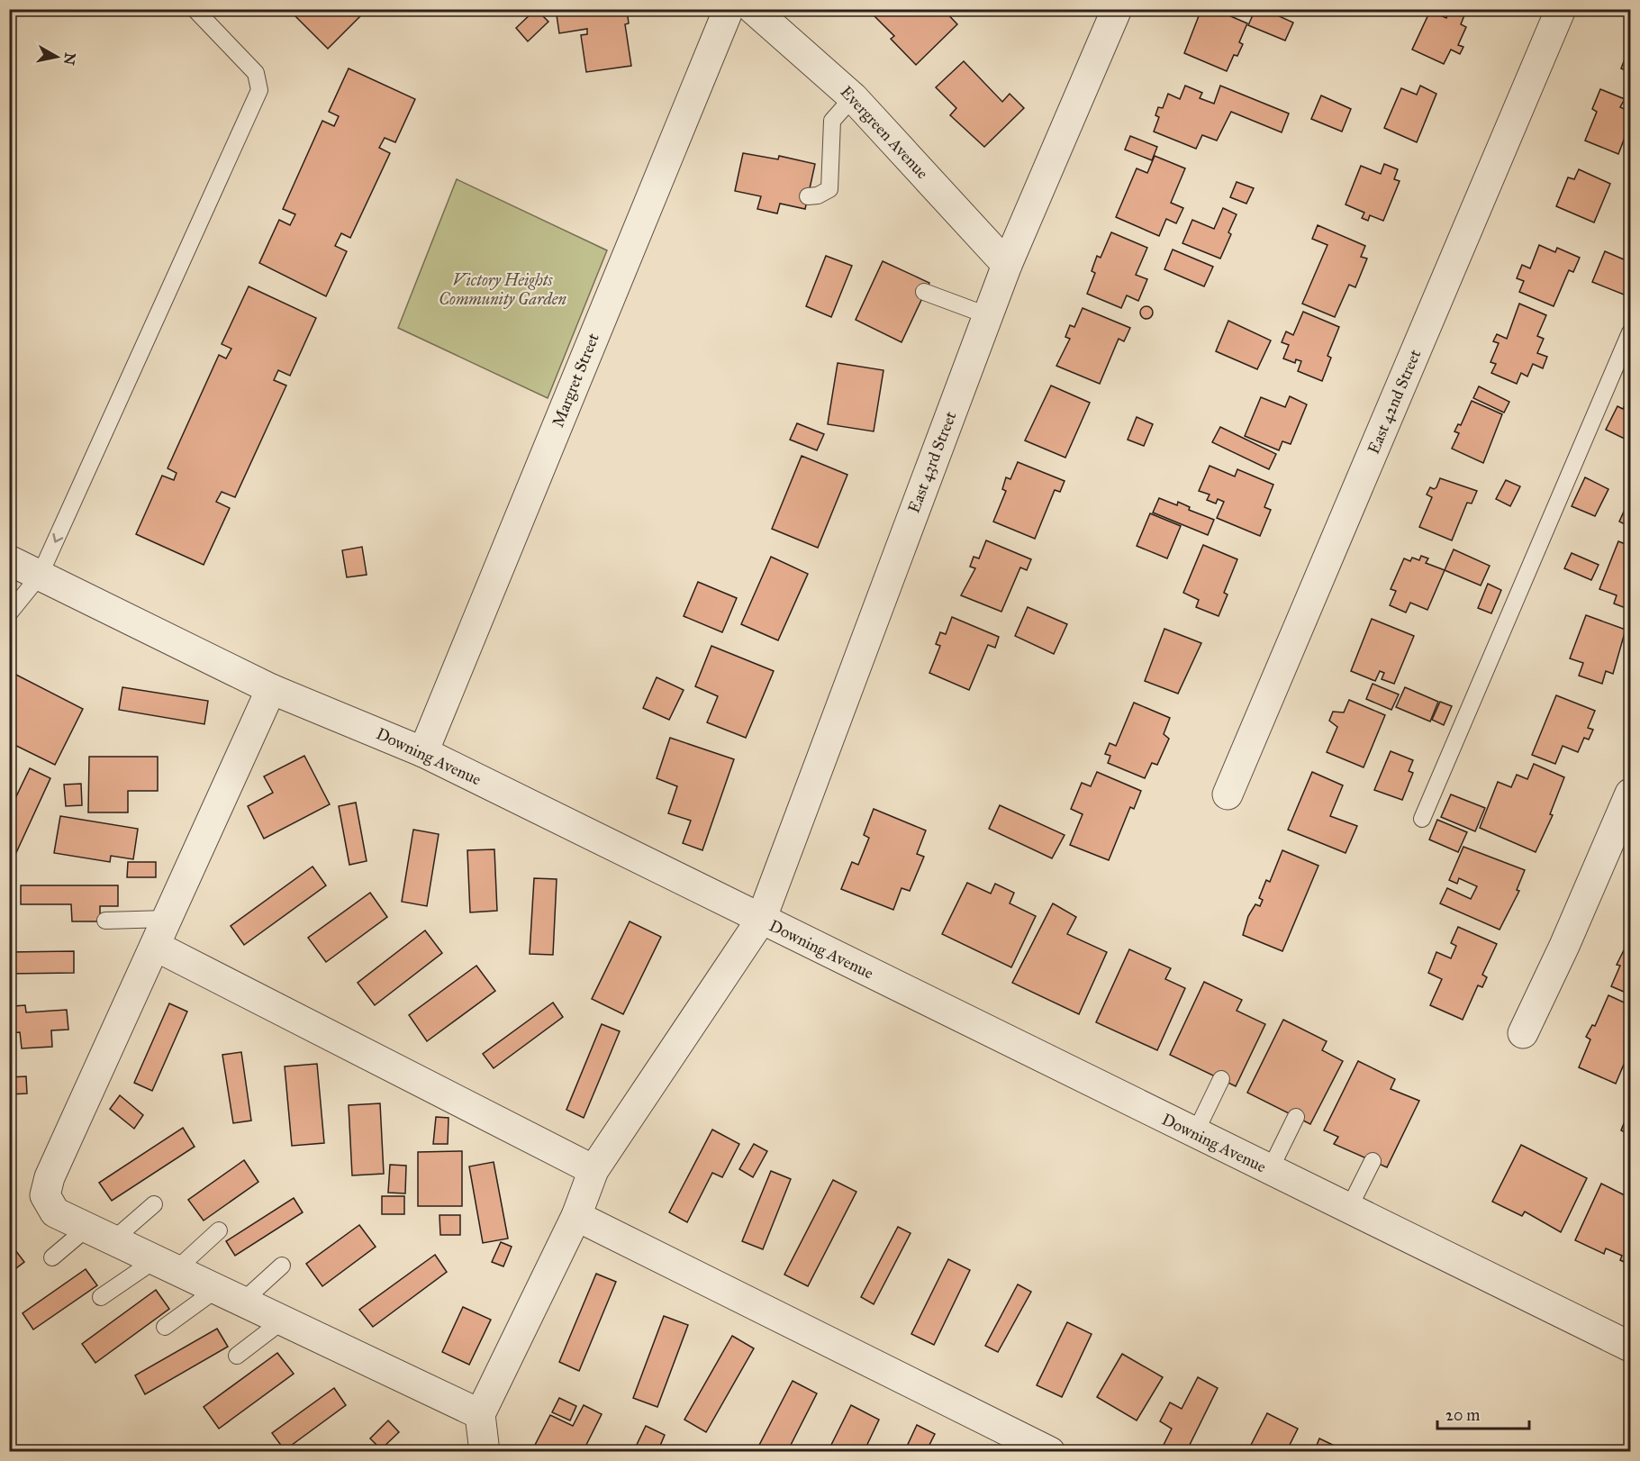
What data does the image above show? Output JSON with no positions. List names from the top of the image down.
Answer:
{
  "streets": {
    "street": [
      "Evergreen Avenue",
      "Margret Street",
      "East 42nd Street",
      "East 43rd Street",
      "Downing Avenue"
    ]
  },
  "crossings": [
    ["Evergreen Avenue", "East 43rd Street"],
    ["Margret Street", "Downing Avenue"],
    ["East 43rd Street", "Downing Avenue"]
  ],
  "parks": ["Victory Heights Community Garden"],
  "scale_bar": "20 m",
  "north": "right"
}
